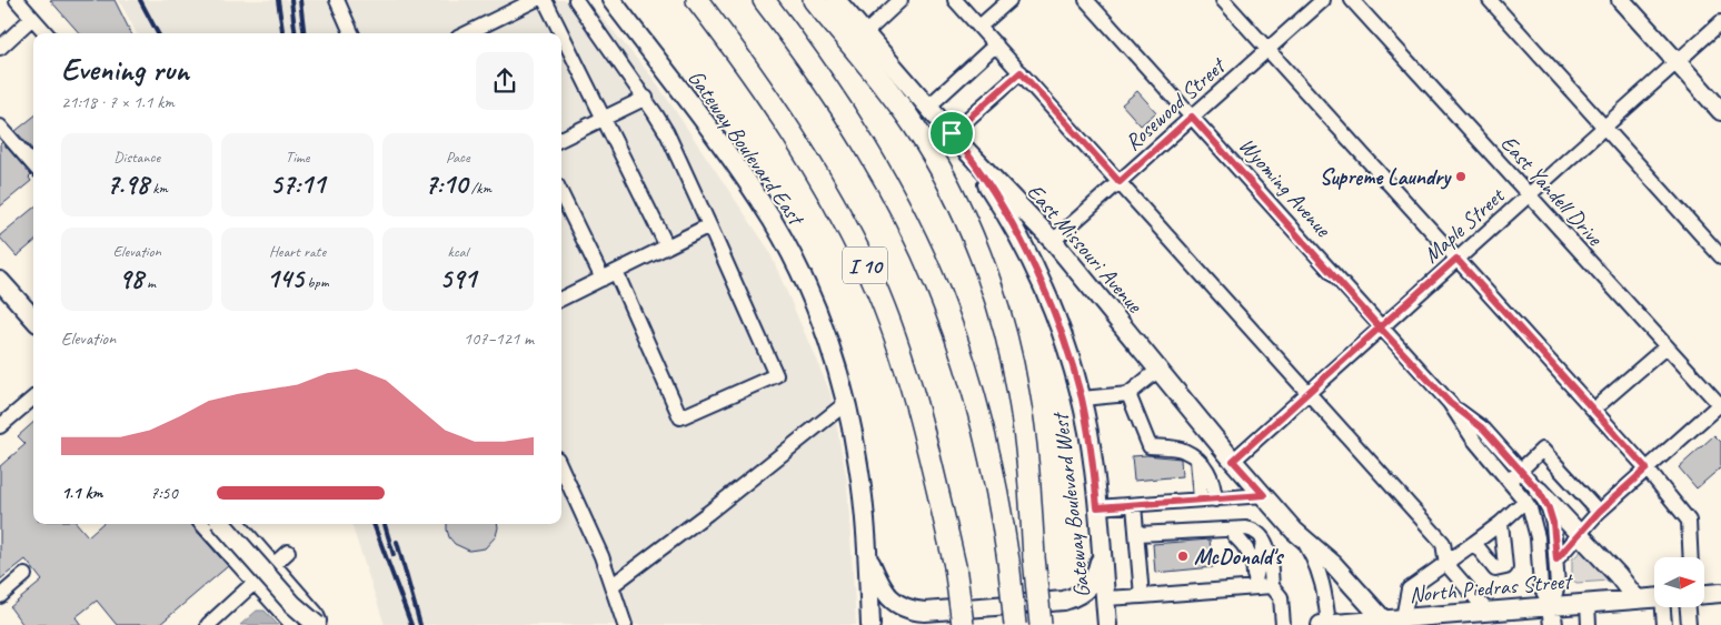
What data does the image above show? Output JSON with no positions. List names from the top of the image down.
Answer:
{
  "streets": {
    "highway": ["I 10"],
    "main road": [
      "Gateway Boulevard East",
      "Wyoming Avenue",
      "East Missouri Avenue",
      "Gateway Boulevard West",
      "North Piedras Street"
    ],
    "street": ["Rosewood Street", "East Yandell Drive", "Maple Street"]
  },
  "crossings": [
    ["Rosewood Street", "Wyoming Avenue"],
    ["Rosewood Street", "East Missouri Avenue"],
    ["Wyoming Avenue", "Maple Street"],
    ["Wyoming Avenue", "North Piedras Street"],
    ["East Yandell Drive", "Maple Street"],
    ["Maple Street", "East Missouri Avenue"],
    ["East Missouri Avenue", "Gateway Boulevard West"],
    ["East Missouri Avenue", "North Piedras Street"]
  ],
  "places": ["Supreme Laundry", "McDonald's"],
  "north": "right",
  "page": {
    "heading": ["Evening run", "21:18 · 7 × 1.1 km"],
    "stats": [
      ["Distance", "7.98 km"],
      ["Time", "57:11"],
      ["Pace", "7:10 /km"],
      ["Elevation", "98 m"],
      ["Heart rate", "145 bpm"],
      ["kcal", "591"]
    ],
    "chart": ["Elevation", "107–121 m"],
    "list": [
      {
        "name": "1.1 km",
        "note": "7:50"
      }
    ]
  }
}
